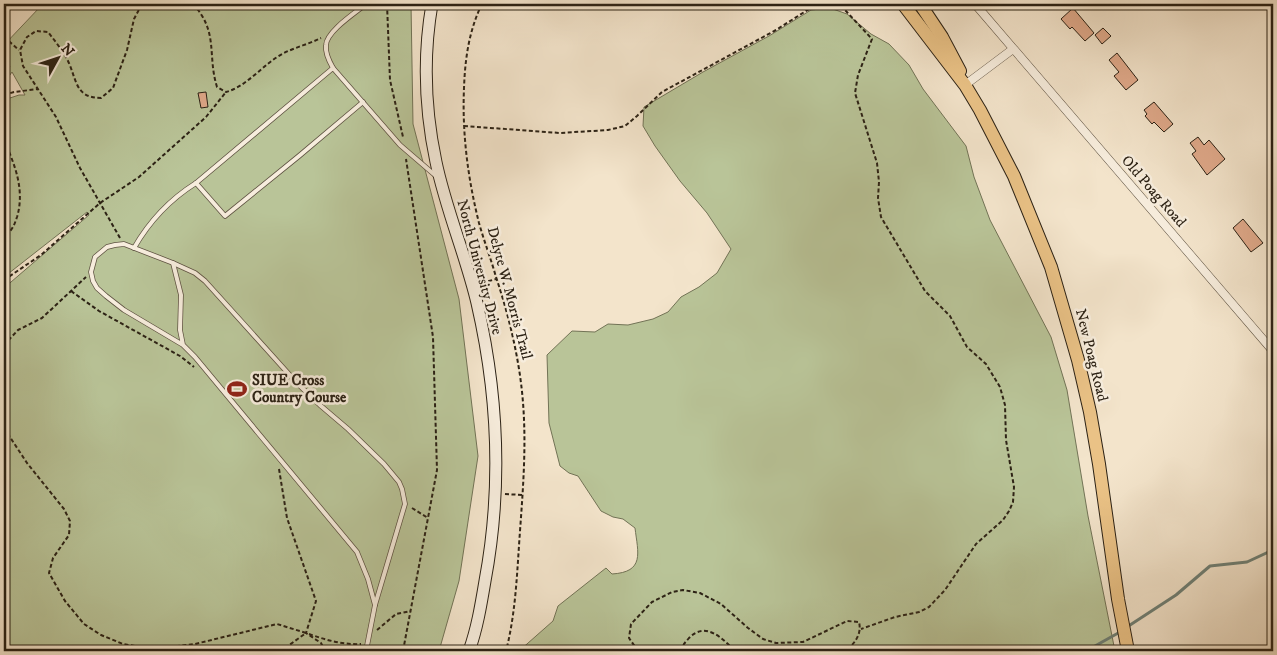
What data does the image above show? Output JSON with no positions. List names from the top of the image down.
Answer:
{
  "streets": {
    "main road": ["North University Drive", "New Poag Road"],
    "street": ["Old Poag Road"],
    "path": ["Delyte W. Morris Trail"]
  },
  "places": {
    "sports": ["SIUE Cross Country Course"]
  },
  "north": "top right"
}
